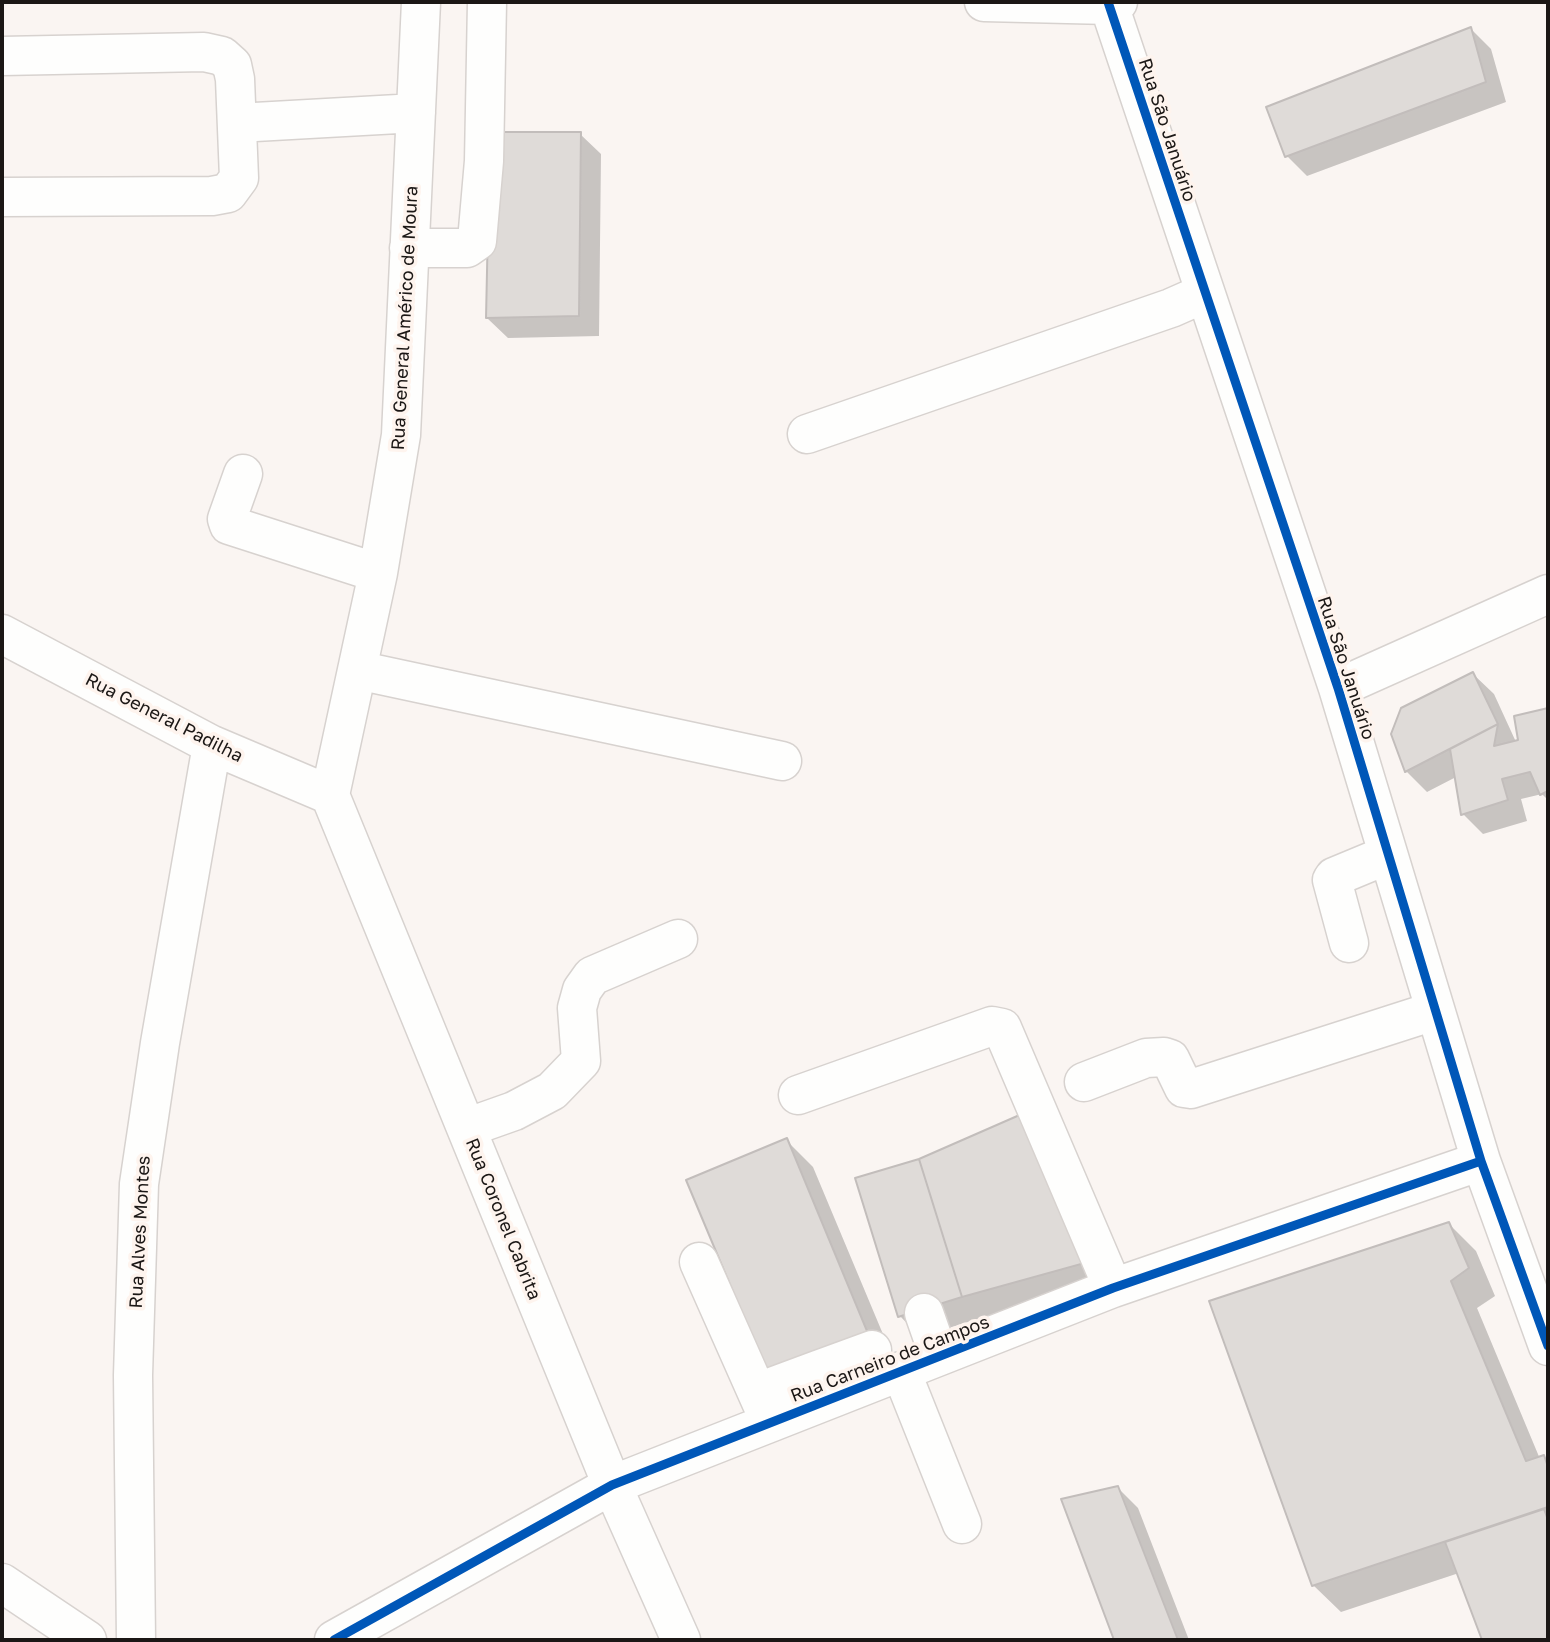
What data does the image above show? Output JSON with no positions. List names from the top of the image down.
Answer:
{
  "streets": {
    "street": [
      "Rua São Januário",
      "Rua General Américo de Moura",
      "Rua General Padilha",
      "Rua Coronel Cabrita",
      "Rua Alves Montes",
      "Rua Carneiro de Campos"
    ]
  },
  "crossings": [
    ["Rua São Januário", "Rua Carneiro de Campos"],
    ["Rua General Américo de Moura", "Rua General Padilha"],
    ["Rua General Américo de Moura", "Rua Coronel Cabrita"],
    ["Rua General Padilha", "Rua Coronel Cabrita"],
    ["Rua General Padilha", "Rua Alves Montes"],
    ["Rua Coronel Cabrita", "Rua Carneiro de Campos"]
  ]
}
